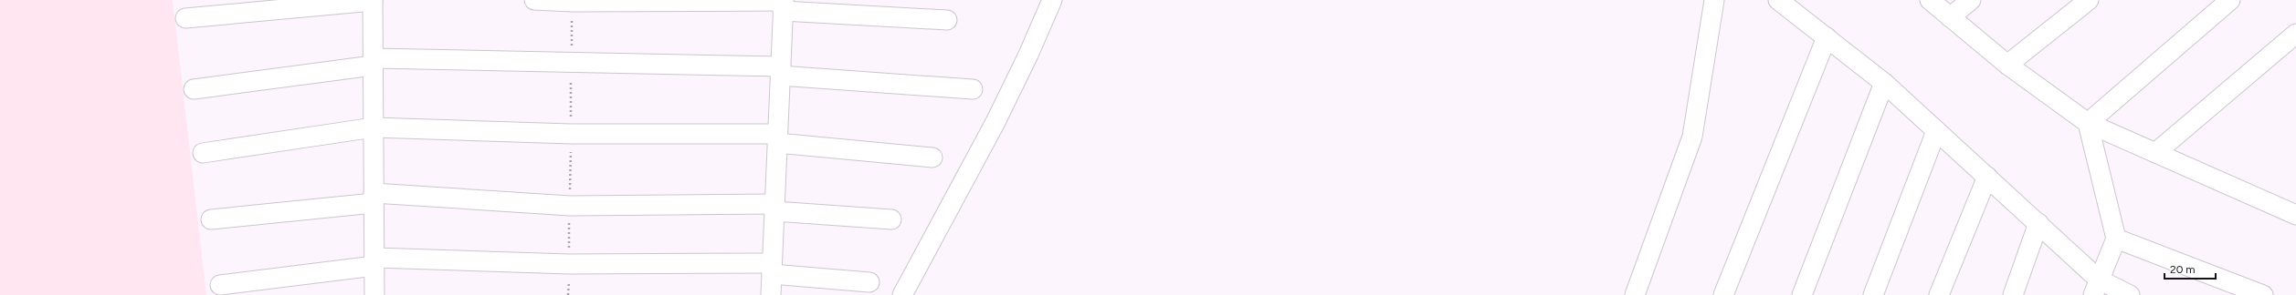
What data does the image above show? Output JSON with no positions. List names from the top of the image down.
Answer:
{
  "scale_bar": "20 m"
}
